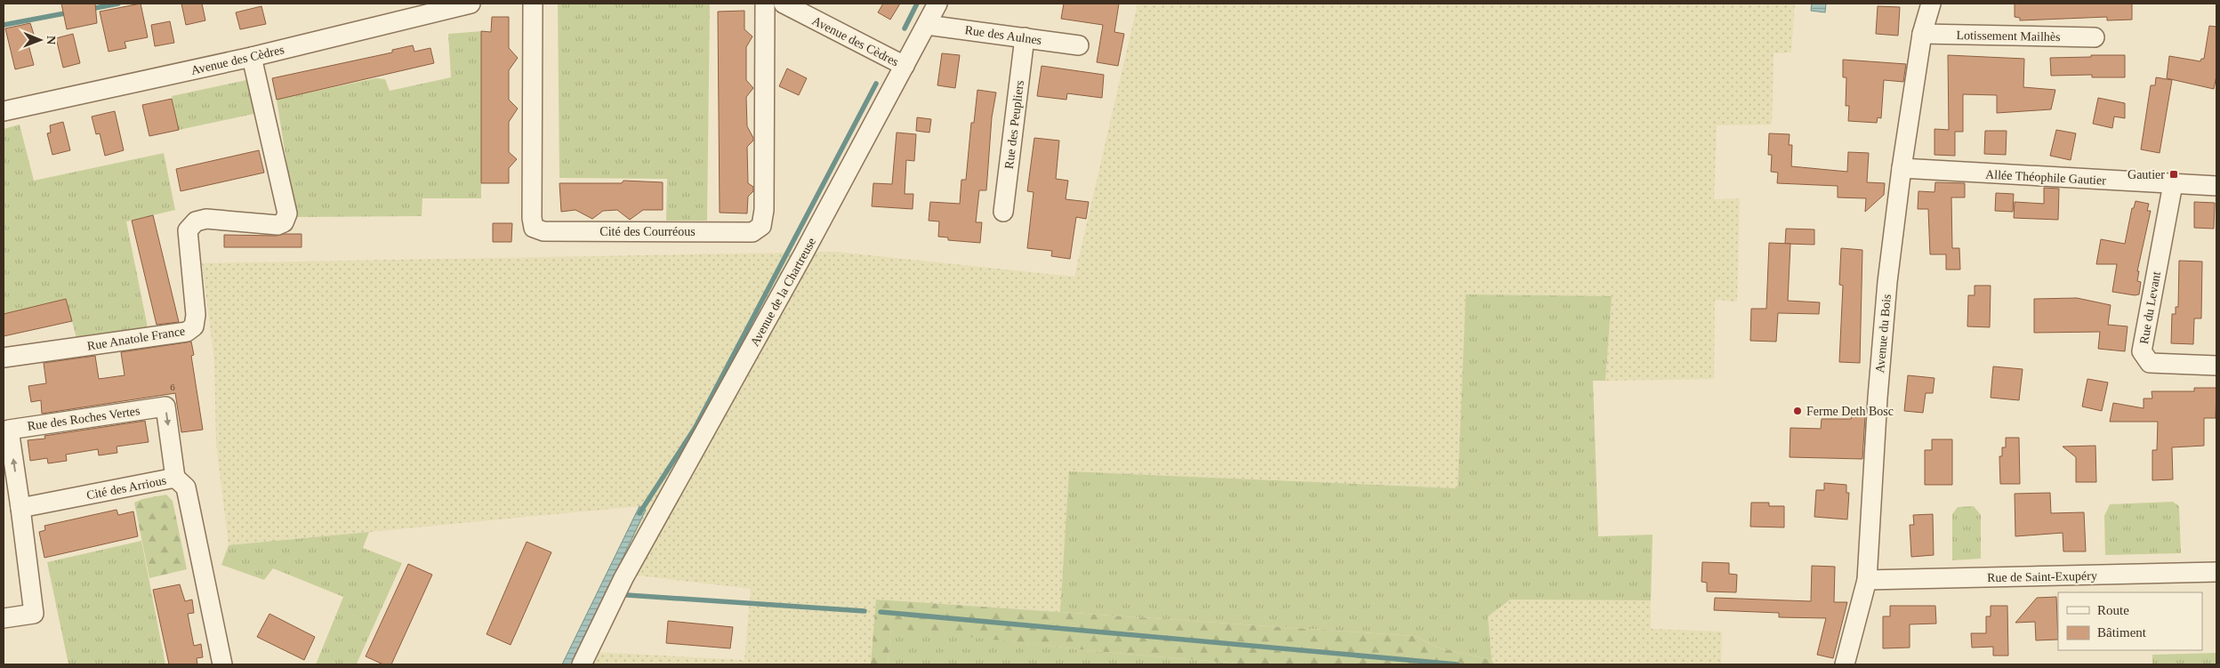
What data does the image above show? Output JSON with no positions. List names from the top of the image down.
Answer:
{
  "streets": {
    "street": [
      "Rue des Aulnes",
      "Lotissement Mailhès",
      "Avenue des Cèdres",
      "Rue des Peupliers",
      "Allée Théophile Gautier",
      "Cité des Courréous",
      "Avenue de la Chartreuse",
      "Rue du Levant",
      "Avenue du Bois",
      "Rue Anatole France",
      "Rue des Roches Vertes",
      "Cité des Arrious",
      "Rue de Saint-Exupéry"
    ]
  },
  "crossings": [
    ["Rue des Aulnes", "Rue des Peupliers"],
    ["Rue des Aulnes", "Avenue de la Chartreuse"],
    ["Lotissement Mailhès", "Avenue du Bois"],
    ["Avenue des Cèdres", "Avenue de la Chartreuse"],
    ["Avenue des Cèdres", "Rue Anatole France"],
    ["Allée Théophile Gautier", "Rue du Levant"],
    ["Allée Théophile Gautier", "Avenue du Bois"],
    ["Avenue du Bois", "Rue de Saint-Exupéry"],
    ["Rue des Roches Vertes", "Cité des Arrious"]
  ],
  "places": {
    "transit": ["Gautier"],
    "other": ["Ferme Deth Bosc"]
  },
  "house_numbers": ["6"],
  "legend": ["Route", "Bâtiment"],
  "north": "right"
}
